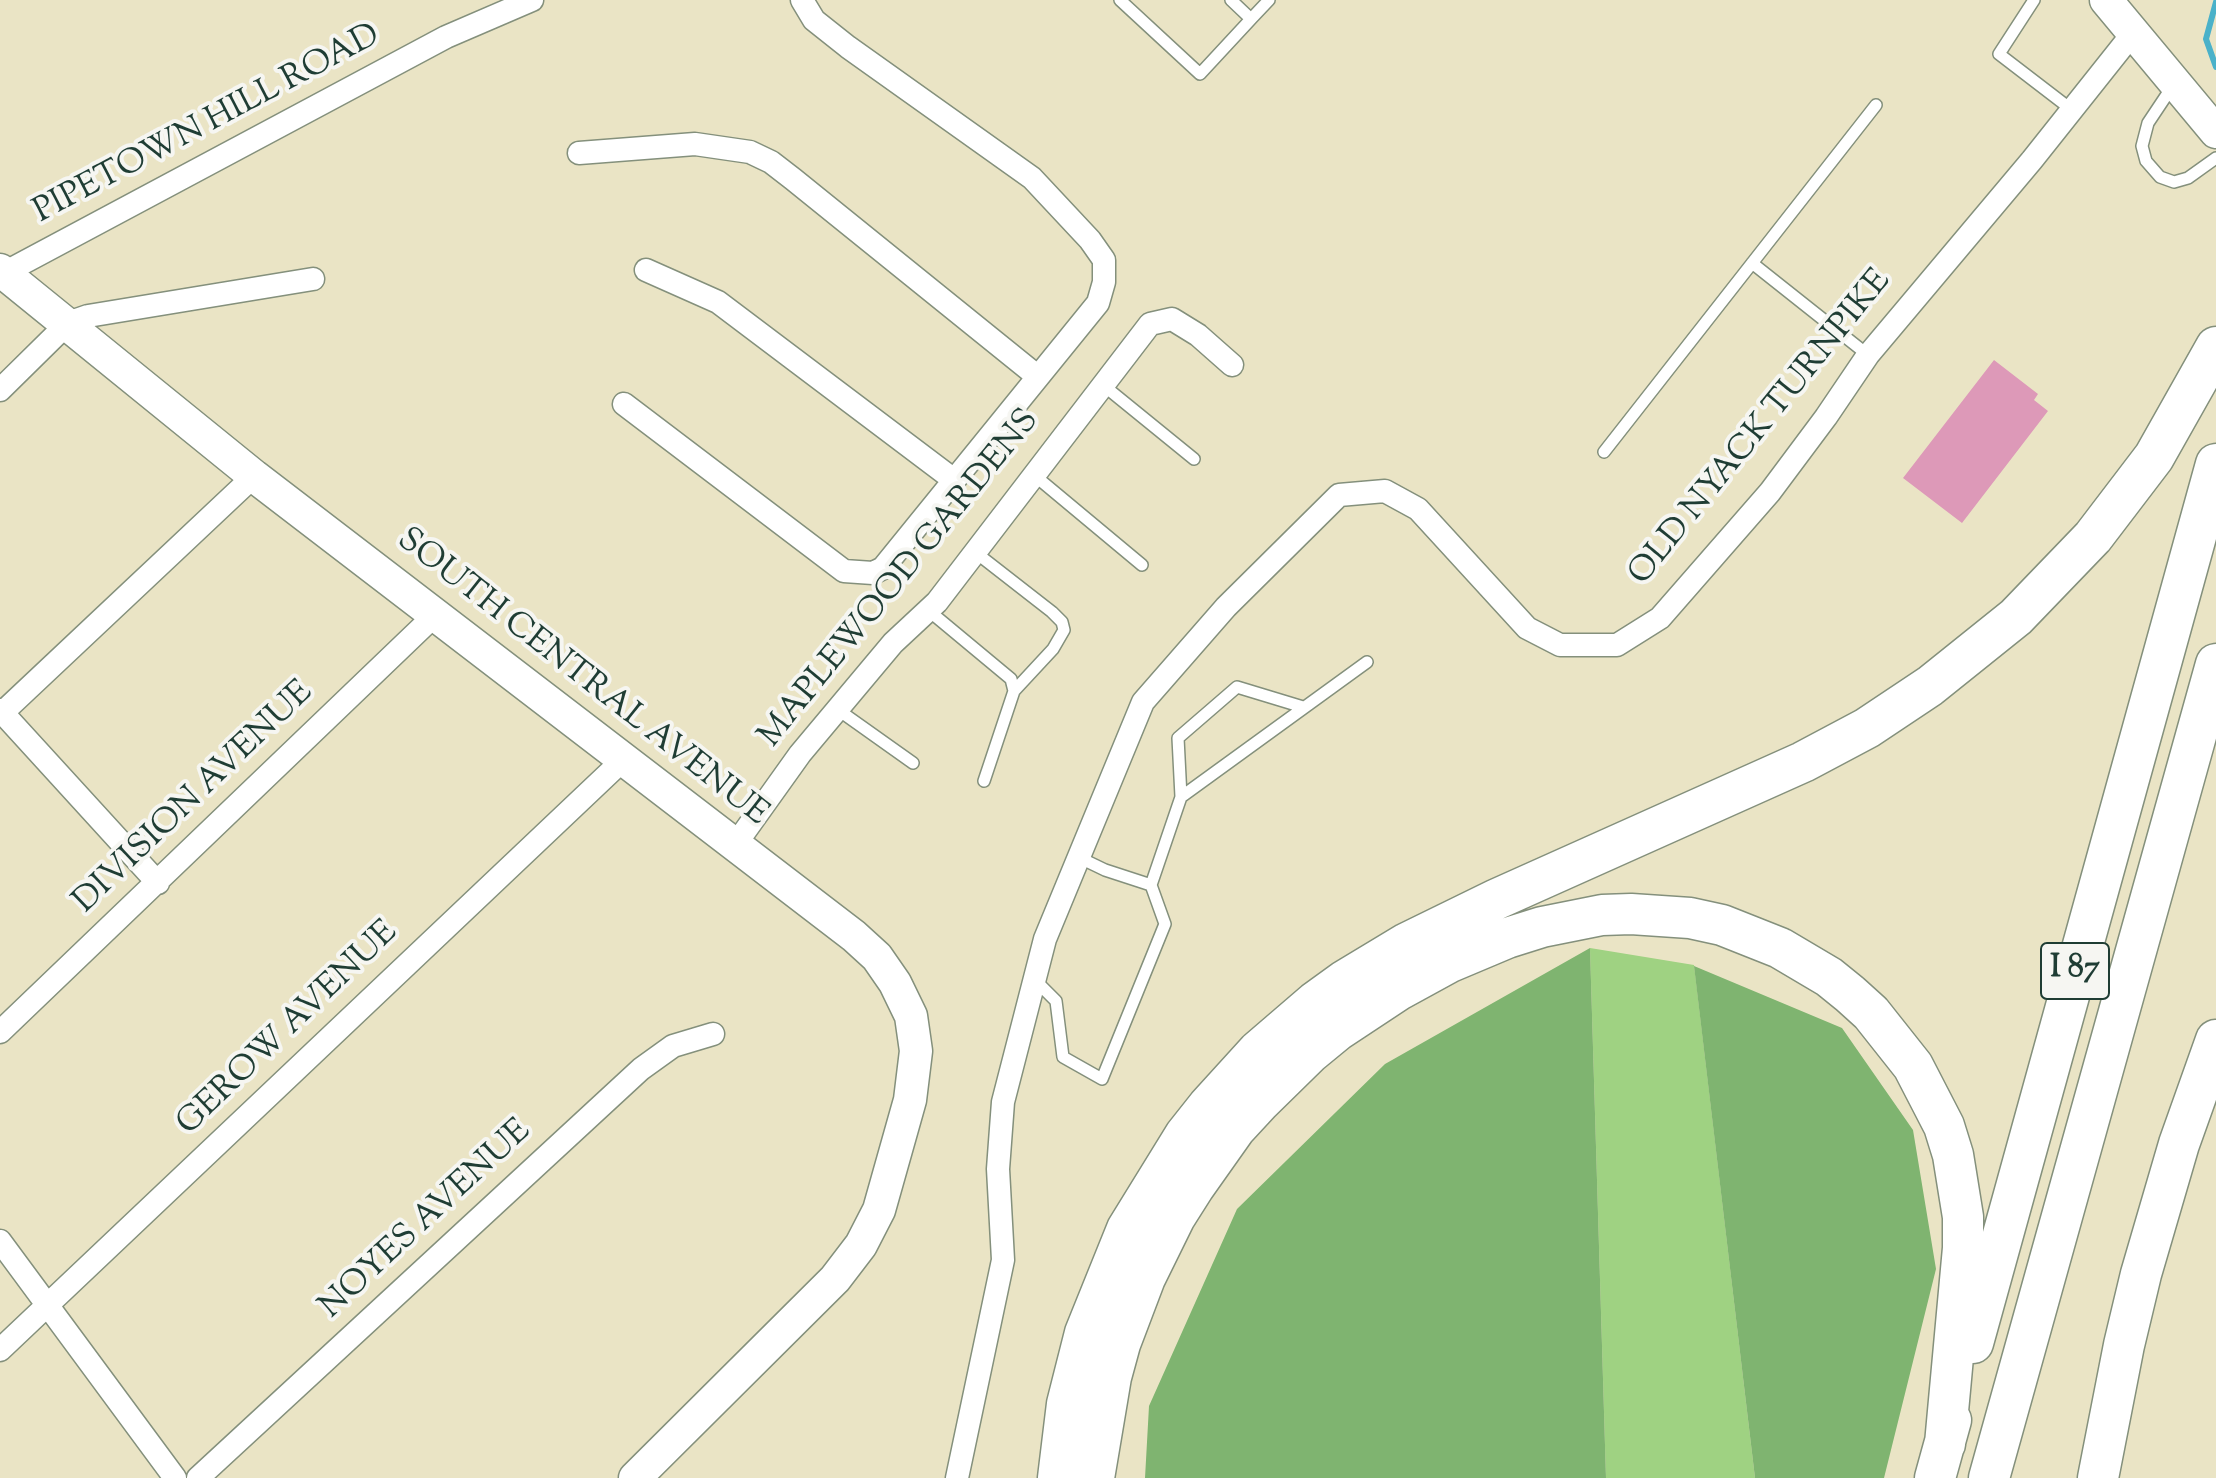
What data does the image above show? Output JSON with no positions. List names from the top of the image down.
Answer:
{
  "streets": {
    "highway": ["I 87"],
    "street": [
      "PIPETOWN HILL ROAD",
      "OLD NYACK TURNPIKE",
      "MAPLEWOOD GARDENS",
      "SOUTH CENTRAL AVENUE",
      "DIVISION AVENUE",
      "GEROW AVENUE",
      "NOYES AVENUE"
    ]
  },
  "crossings": [
    ["PIPETOWN HILL ROAD", "SOUTH CENTRAL AVENUE"],
    ["MAPLEWOOD GARDENS", "SOUTH CENTRAL AVENUE"],
    ["SOUTH CENTRAL AVENUE", "DIVISION AVENUE"],
    ["SOUTH CENTRAL AVENUE", "GEROW AVENUE"]
  ]
}
